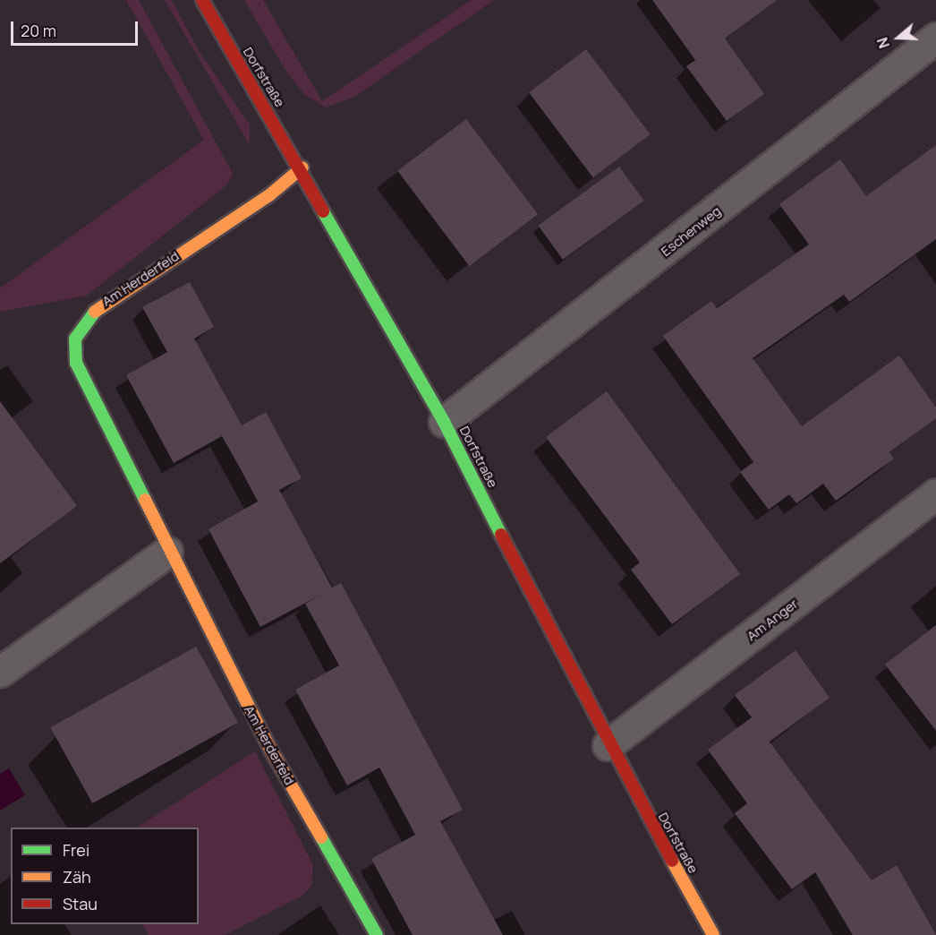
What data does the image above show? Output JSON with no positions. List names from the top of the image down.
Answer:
{
  "streets": {
    "street": [
      "Dorfstraße",
      "Eschenweg",
      "Am Herderfeld",
      "Am Anger"
    ]
  },
  "crossings": [
    ["Dorfstraße", "Eschenweg"],
    ["Dorfstraße", "Am Herderfeld"],
    ["Dorfstraße", "Am Anger"]
  ],
  "legend": ["Frei", "Zäh", "Stau"],
  "scale_bar": "20 m",
  "north": "left"
}
